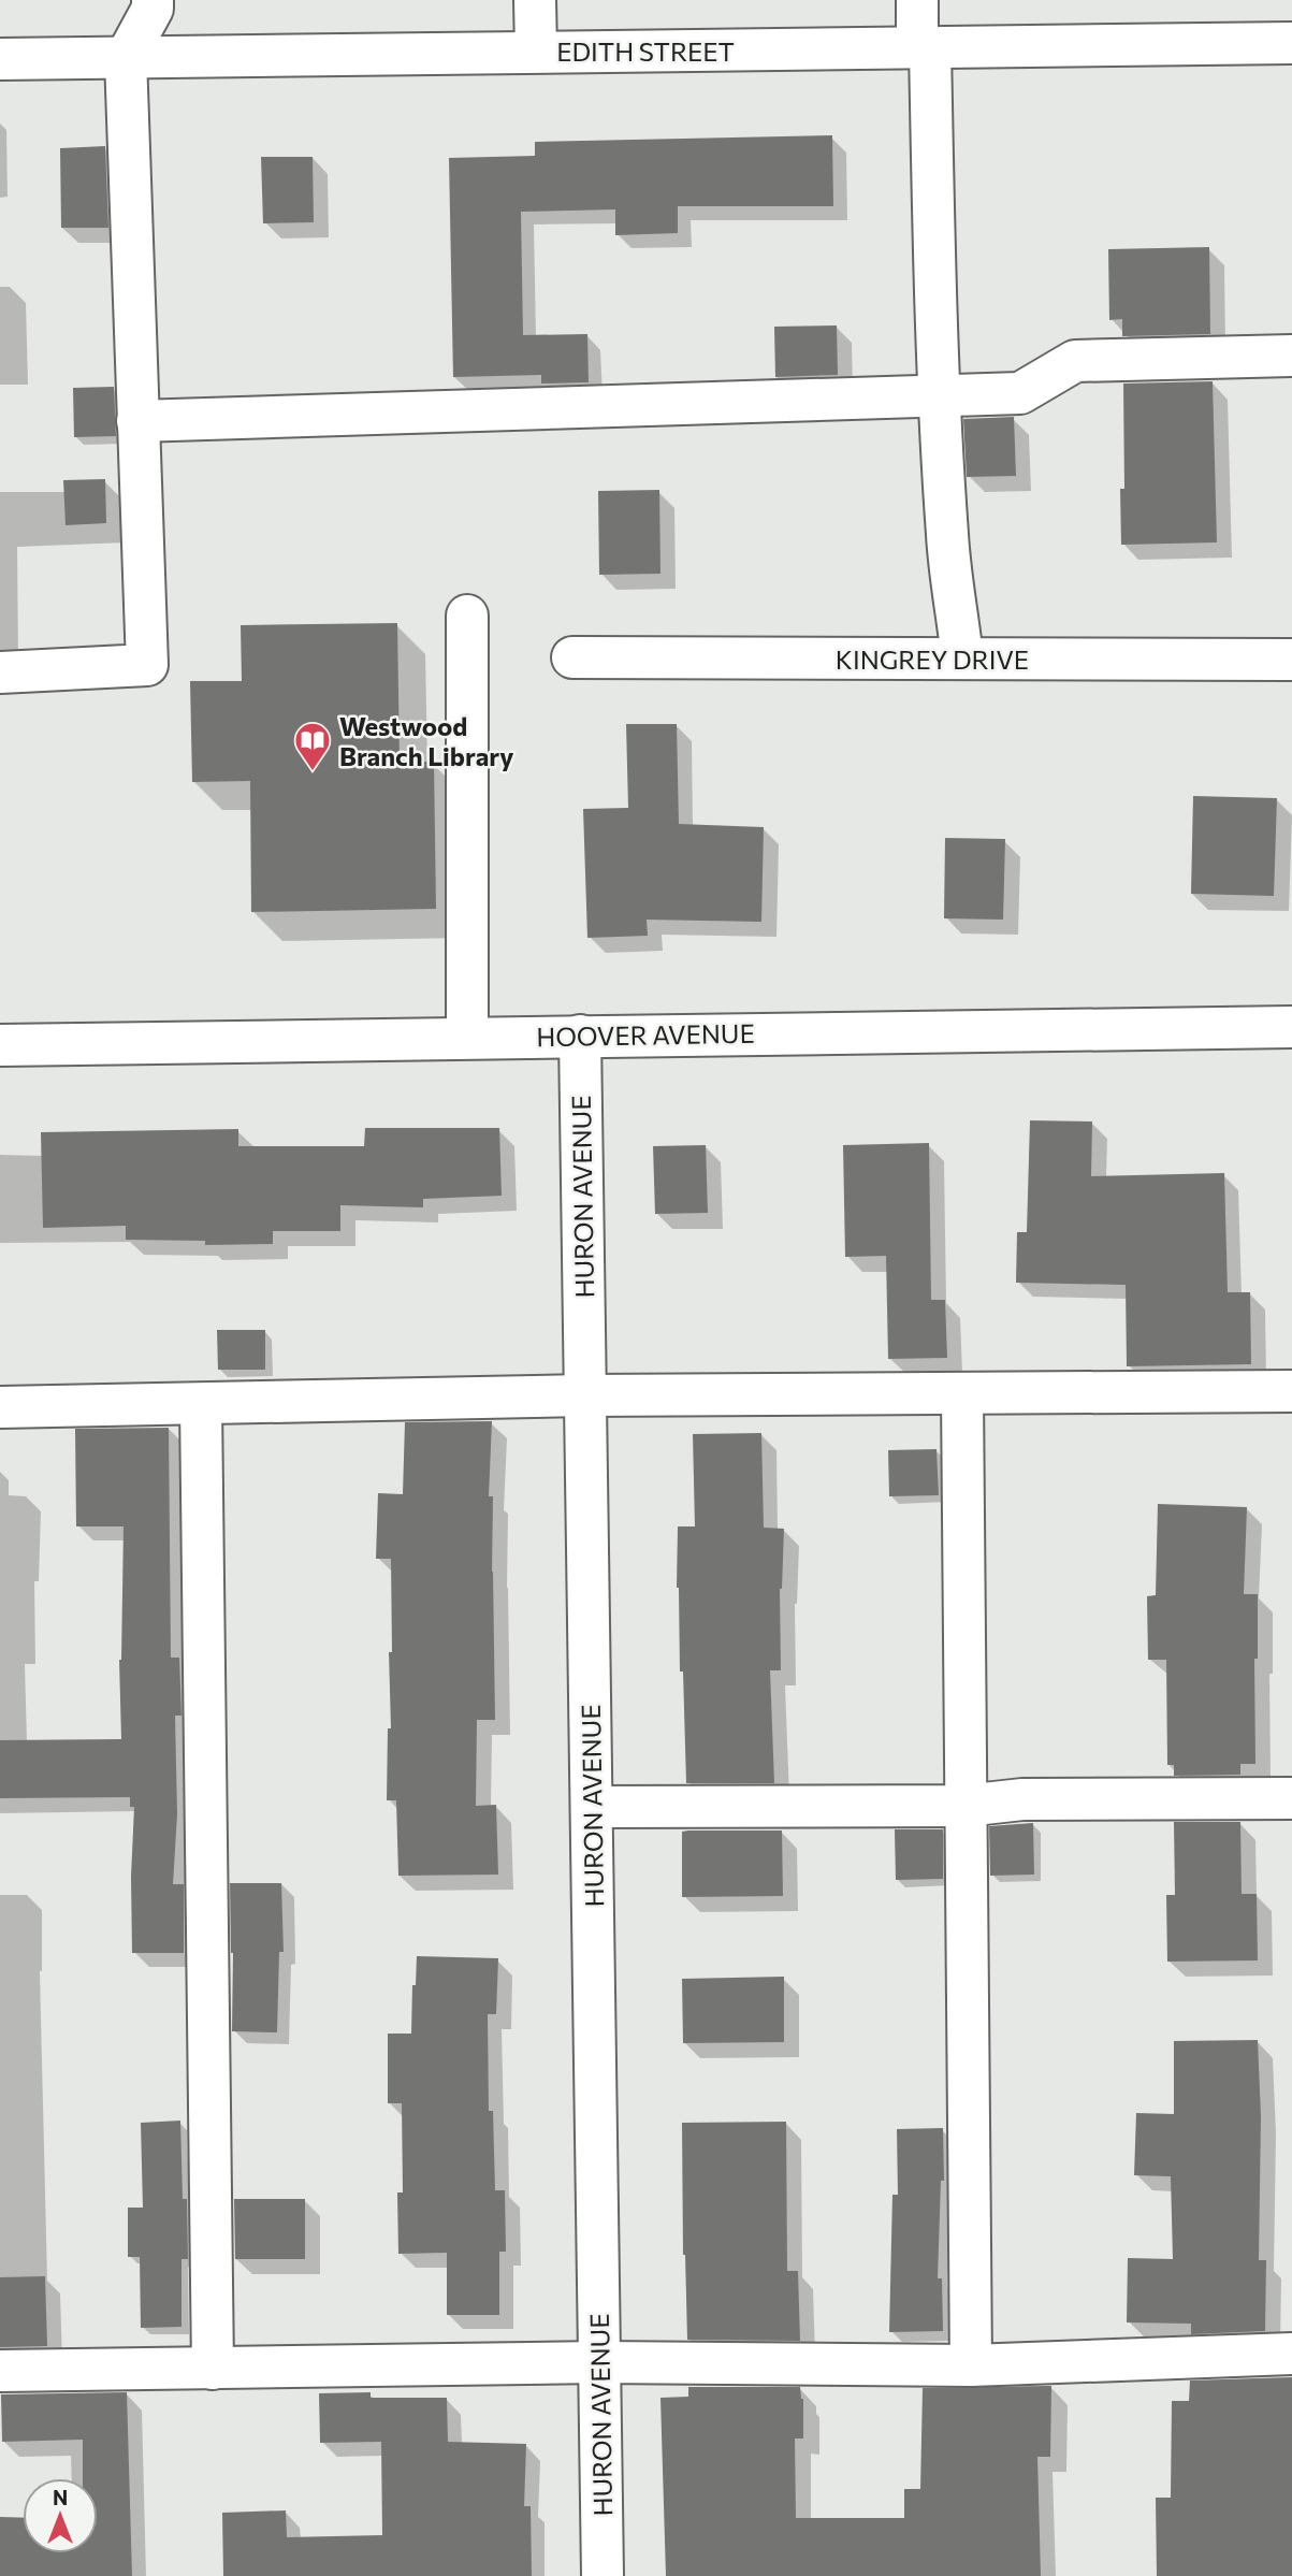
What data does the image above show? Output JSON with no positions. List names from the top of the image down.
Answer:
{
  "streets": {
    "street": [
      "EDITH STREET",
      "KINGREY DRIVE",
      "HOOVER AVENUE",
      "HURON AVENUE"
    ]
  },
  "crossings": [
    ["HOOVER AVENUE", "HURON AVENUE"]
  ],
  "places": {
    "library": ["Westwood Branch Library"]
  },
  "north": "top"
}
